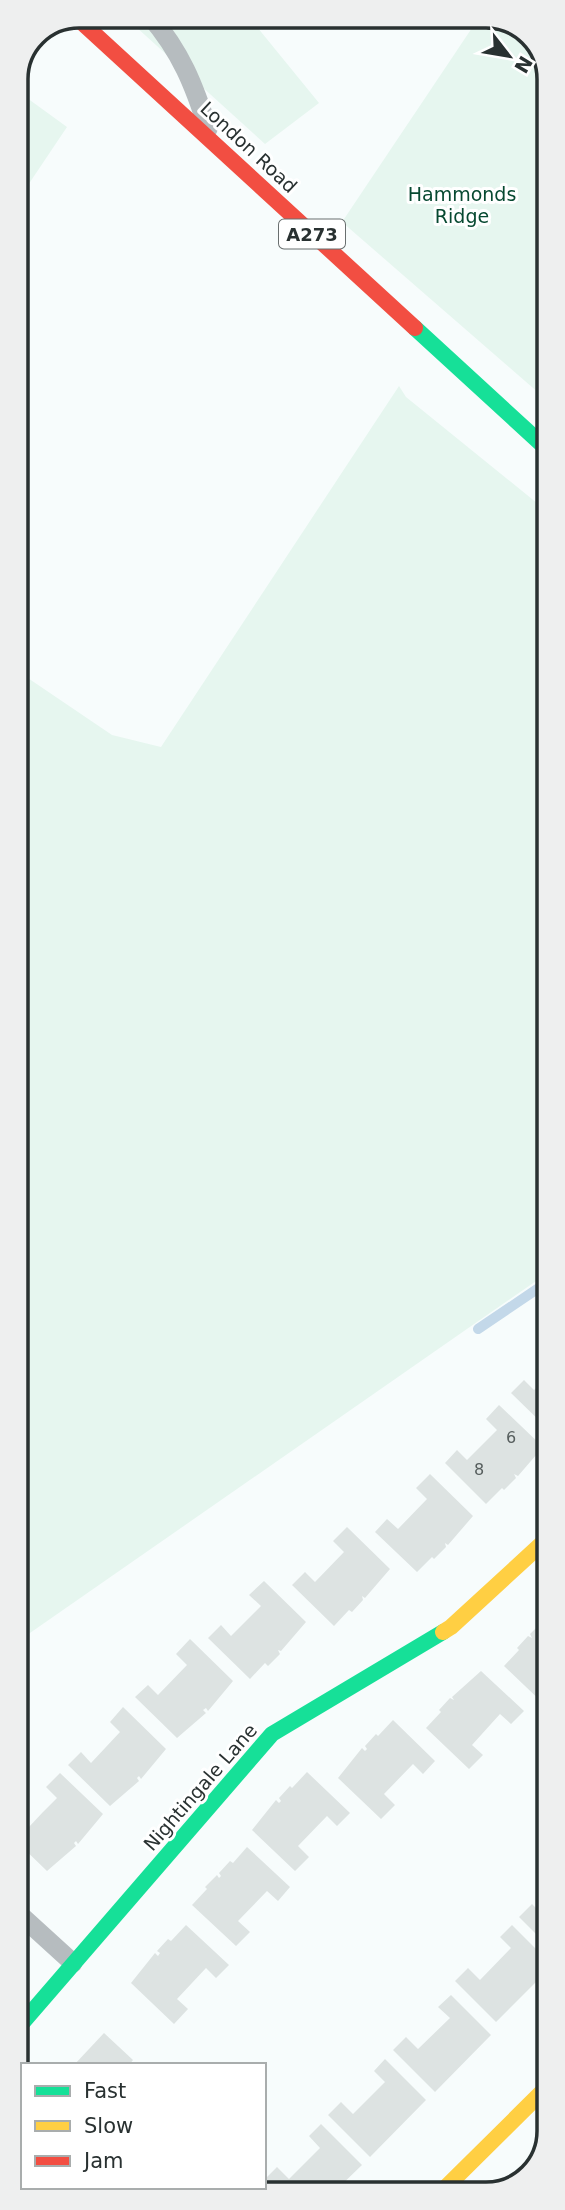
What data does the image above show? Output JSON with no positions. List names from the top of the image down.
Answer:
{
  "streets": {
    "street": ["London Road", "A273", "Nightingale Lane"]
  },
  "parks": ["Hammonds Ridge"],
  "house_numbers": ["6", "8"],
  "legend": ["Fast", "Slow", "Jam"],
  "north": "bottom right"
}
